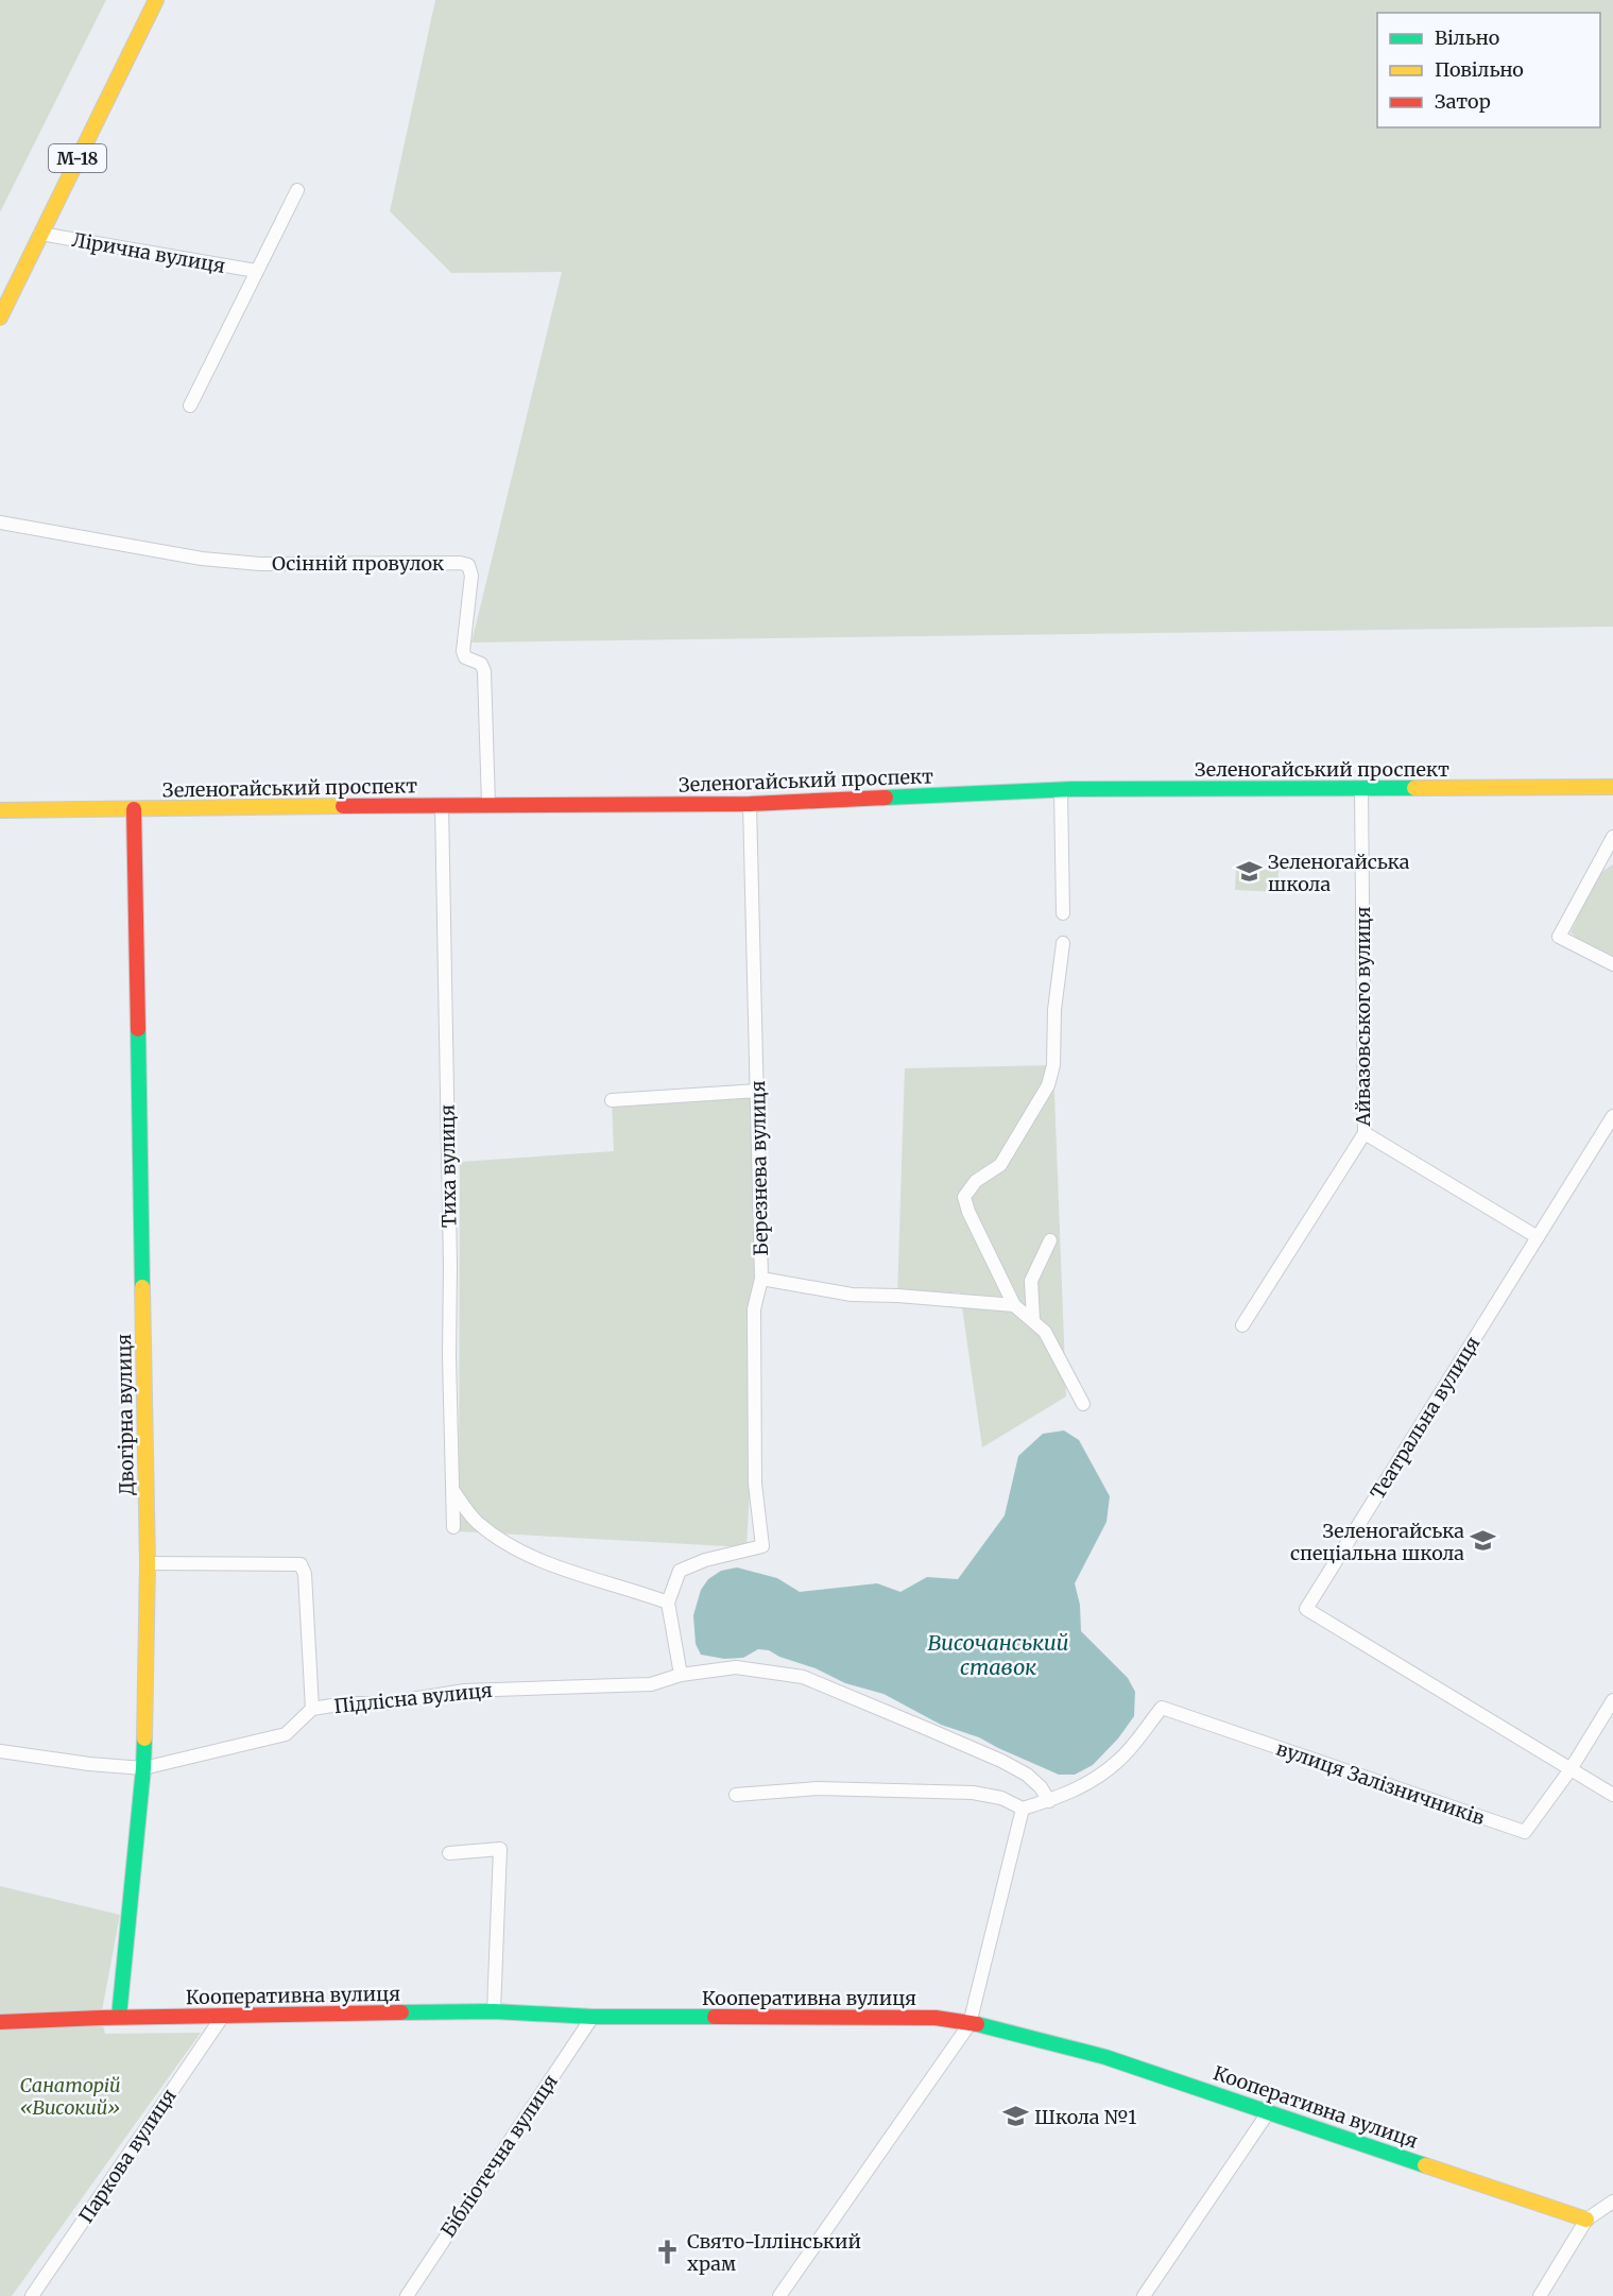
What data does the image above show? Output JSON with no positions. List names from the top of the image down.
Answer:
{
  "streets": {
    "main road": [
      "М-18",
      "Зеленогайський проспект",
      "Двогірна вулиця",
      "Кооперативна вулиця"
    ],
    "street": [
      "Лірична вулиця",
      "Осінній провулок",
      "Айвазовського вулиця",
      "Тиха вулиця",
      "Березнева вулиця",
      "Театральна вулиця",
      "Підлісна вулиця",
      "вулиця Залізничників",
      "Паркова вулиця",
      "Бібліотечна вулиця"
    ]
  },
  "crossings": [
    ["М-18", "Лірична вулиця"],
    ["Осінній провулок", "Зеленогайський проспект"],
    ["Зеленогайський проспект", "Айвазовського вулиця"],
    ["Зеленогайський проспект", "Тиха вулиця"],
    ["Зеленогайський проспект", "Березнева вулиця"],
    ["Зеленогайський проспект", "Двогірна вулиця"],
    ["Двогірна вулиця", "Підлісна вулиця"],
    ["Двогірна вулиця", "Кооперативна вулиця"],
    ["Театральна вулиця", "вулиця Залізничників"],
    ["Підлісна вулиця", "вулиця Залізничників"],
    ["Кооперативна вулиця", "Паркова вулиця"],
    ["Кооперативна вулиця", "Бібліотечна вулиця"]
  ],
  "water": ["Височанський ставок"],
  "parks": ["Санаторій «Високий»"],
  "places": {
    "school or university": ["Зеленогайська школа", "Зеленогайська спеціальна школа", "Школа №1"],
    "church": ["Свято-Іллінський храм"]
  },
  "legend": ["Вільно", "Повільно", "Затор"]
}
